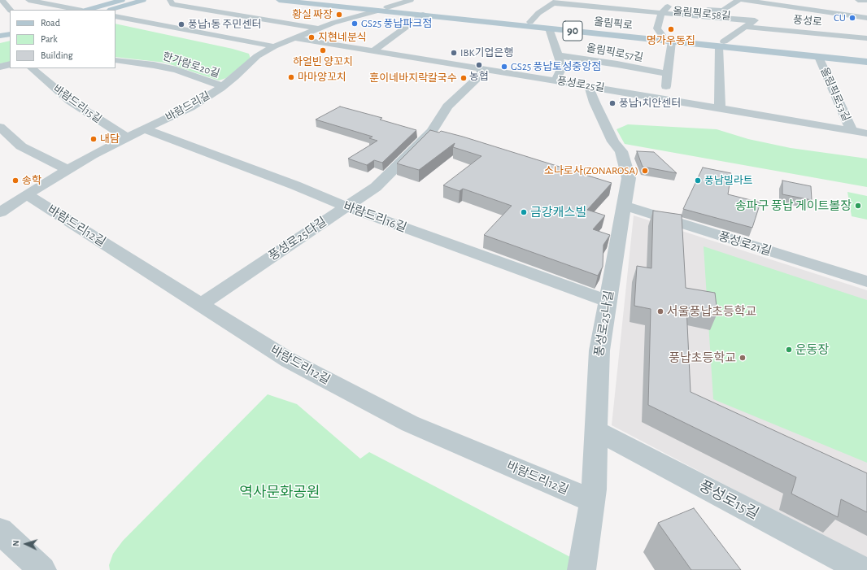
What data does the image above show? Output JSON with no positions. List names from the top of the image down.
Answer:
{
  "streets": {
    "main road": ["올림픽로", "90"],
    "street": [
      "올림픽로58길",
      "풍성로",
      "올림픽로57길",
      "한가람로20길",
      "풍성로25길",
      "올림픽로53길",
      "바람드리15길",
      "바람드리길",
      "바람드리16길",
      "바람드리12길",
      "풍성로25다길",
      "풍성로21길",
      "풍성로25나길",
      "풍성로15길"
    ]
  },
  "crossings": [
    ["올림픽로58길", "풍성로"],
    ["올림픽로58길", "올림픽로"],
    ["올림픽로", "올림픽로53길"],
    ["올림픽로", "바람드리길"],
    ["한가람로20길", "바람드리길"],
    ["풍성로25길", "올림픽로53길"],
    ["풍성로25길", "바람드리길"],
    ["풍성로25길", "풍성로25다길"],
    ["풍성로25길", "풍성로25나길"],
    ["바람드리15길", "바람드리길"],
    ["바람드리길", "바람드리16길"],
    ["바람드리길", "바람드리12길"],
    ["바람드리16길", "풍성로25다길"],
    ["바람드리16길", "풍성로25나길"],
    ["바람드리12길", "풍성로25다길"],
    ["바람드리12길", "풍성로25나길"],
    ["풍성로21길", "풍성로25나길"],
    ["풍성로25나길", "풍성로15길"]
  ],
  "parks": ["역사문화공원"],
  "places": [
    "황실 짜장",
    "CU",
    "GS25 풍납파크점",
    "풍납1동 주민센터",
    "명가우동집",
    "지현네분식",
    "하얼빈 양꼬치",
    "IBK기업은행",
    "농협",
    "GS25 풍납토성중앙점",
    "마마양꼬치",
    "훈이네바지락칼국수",
    "풍납1치안센터",
    "내담",
    "소나로사(ZONAROSA)",
    "송학",
    "풍남빌라트",
    "송파구 풍납 게이트볼장",
    "금강캐스빌",
    "서울풍납초등학교",
    "운동장",
    "풍납초등학교"
  ],
  "legend": ["Road", "Park", "Building"],
  "north": "left"
}
